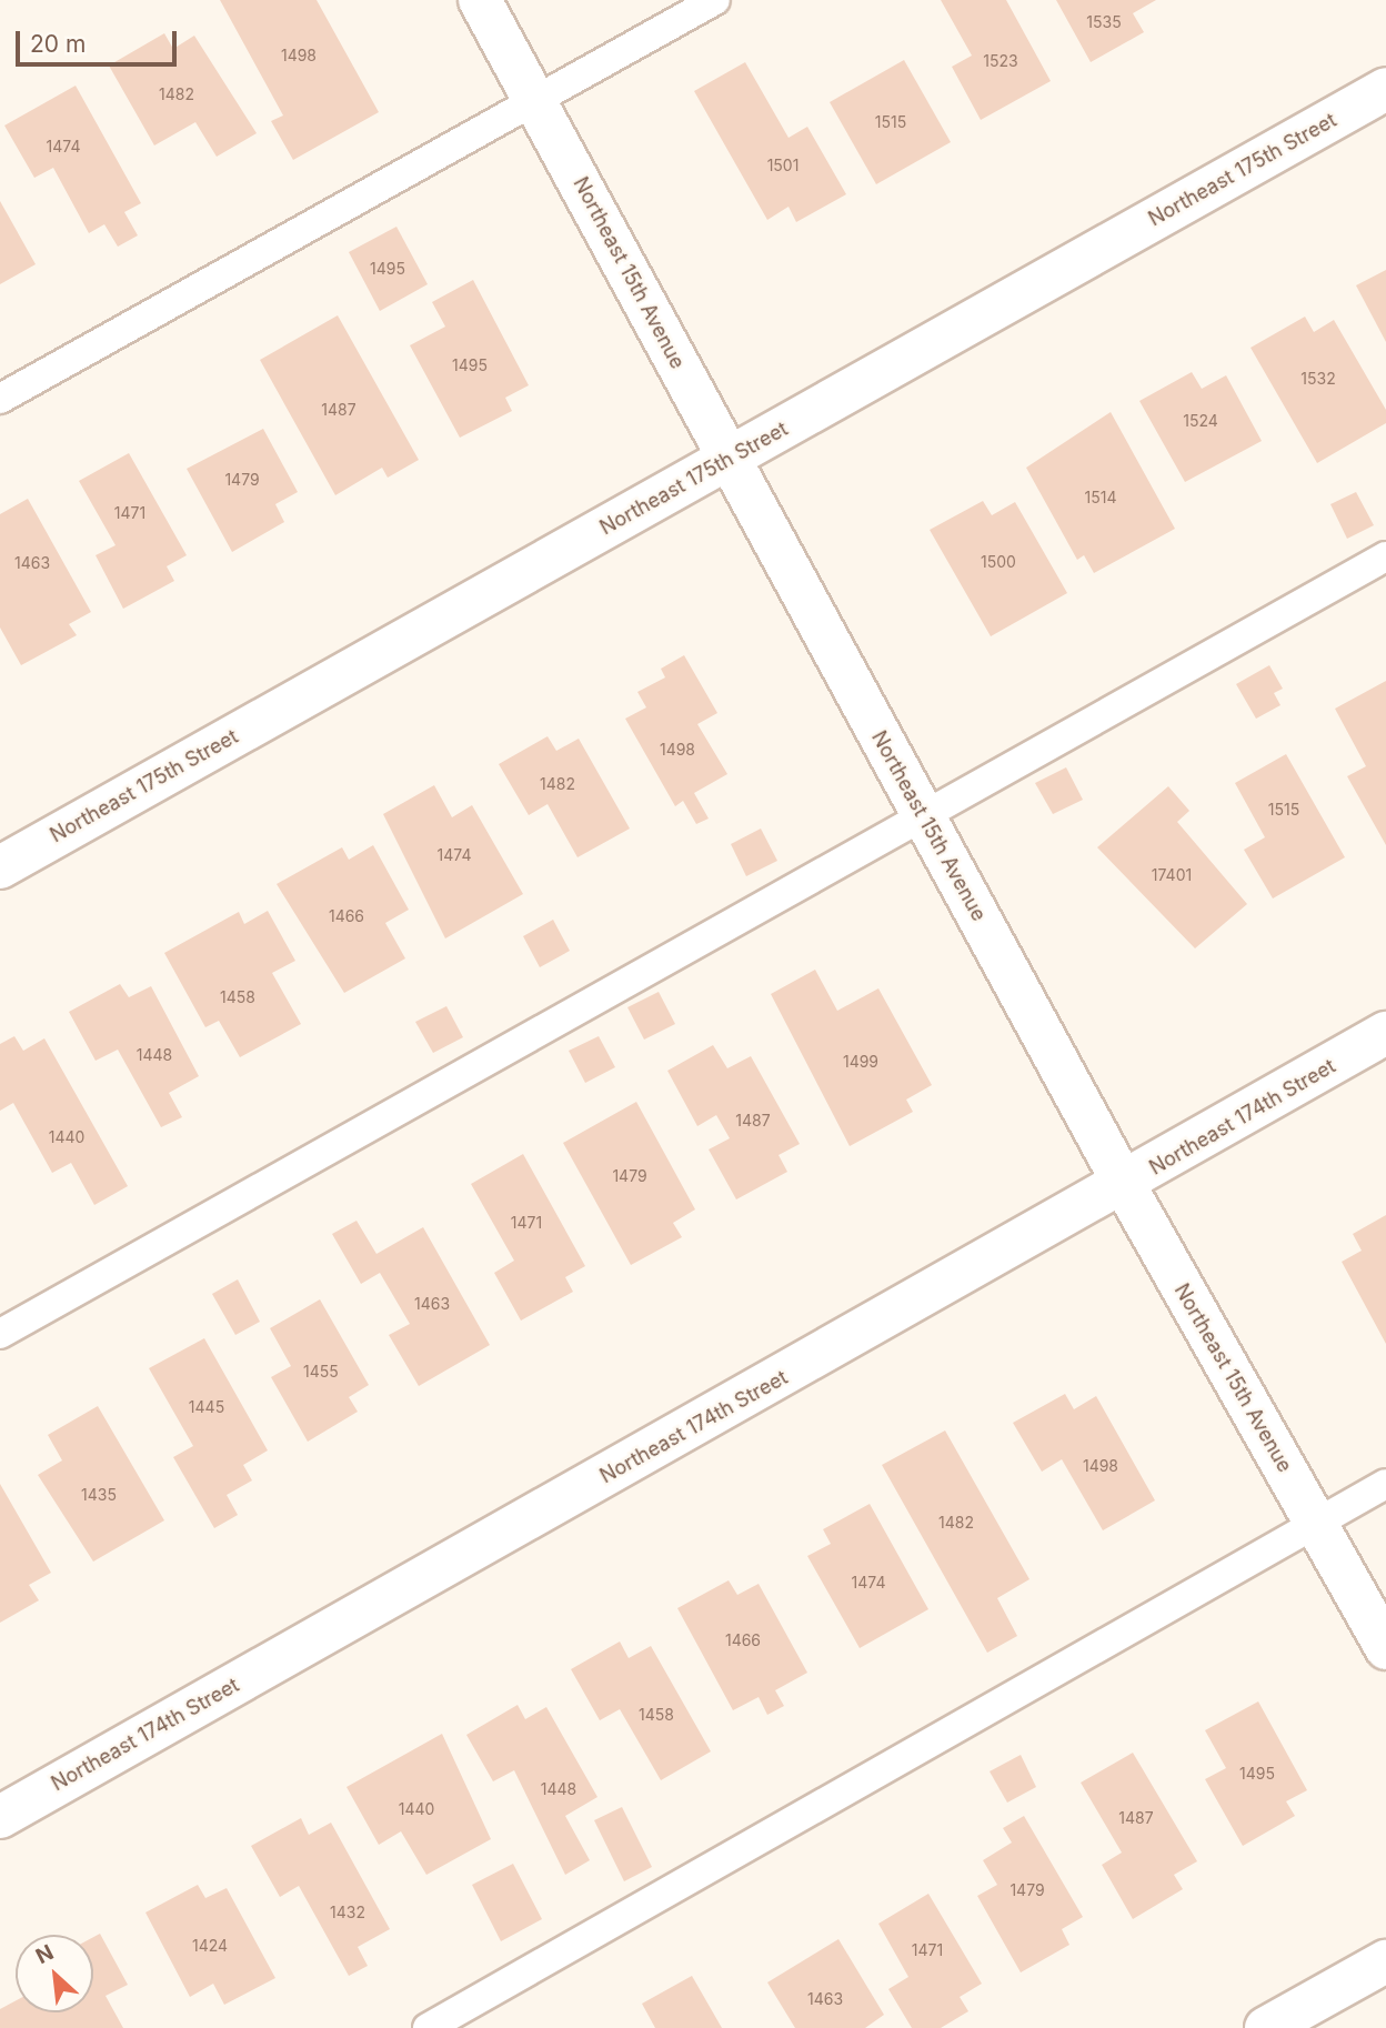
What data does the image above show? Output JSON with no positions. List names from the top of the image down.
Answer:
{
  "streets": {
    "street": ["Northeast 175th Street", "Northeast 15th Avenue", "Northeast 174th Street"]
  },
  "crossings": [
    ["Northeast 175th Street", "Northeast 15th Avenue"],
    ["Northeast 15th Avenue", "Northeast 174th Street"]
  ],
  "house_numbers": [
    "1535",
    "1498",
    "1523",
    "1482",
    "1515",
    "1474",
    "1501",
    "1495",
    "1495",
    "1532",
    "1487",
    "1524",
    "1479",
    "1514",
    "1471",
    "1500",
    "1463",
    "1498",
    "1482",
    "1515",
    "1474",
    "17401",
    "1466",
    "1458",
    "1448",
    "1499",
    "1487",
    "1440",
    "1479",
    "1471",
    "1463",
    "1455",
    "1445",
    "1498",
    "1435",
    "1482",
    "1474",
    "1466",
    "1458",
    "1495",
    "1448",
    "1440",
    "1487",
    "1479",
    "1432",
    "1424",
    "1471",
    "1463"
  ],
  "scale_bar": "20 m",
  "north": "top left"
}
